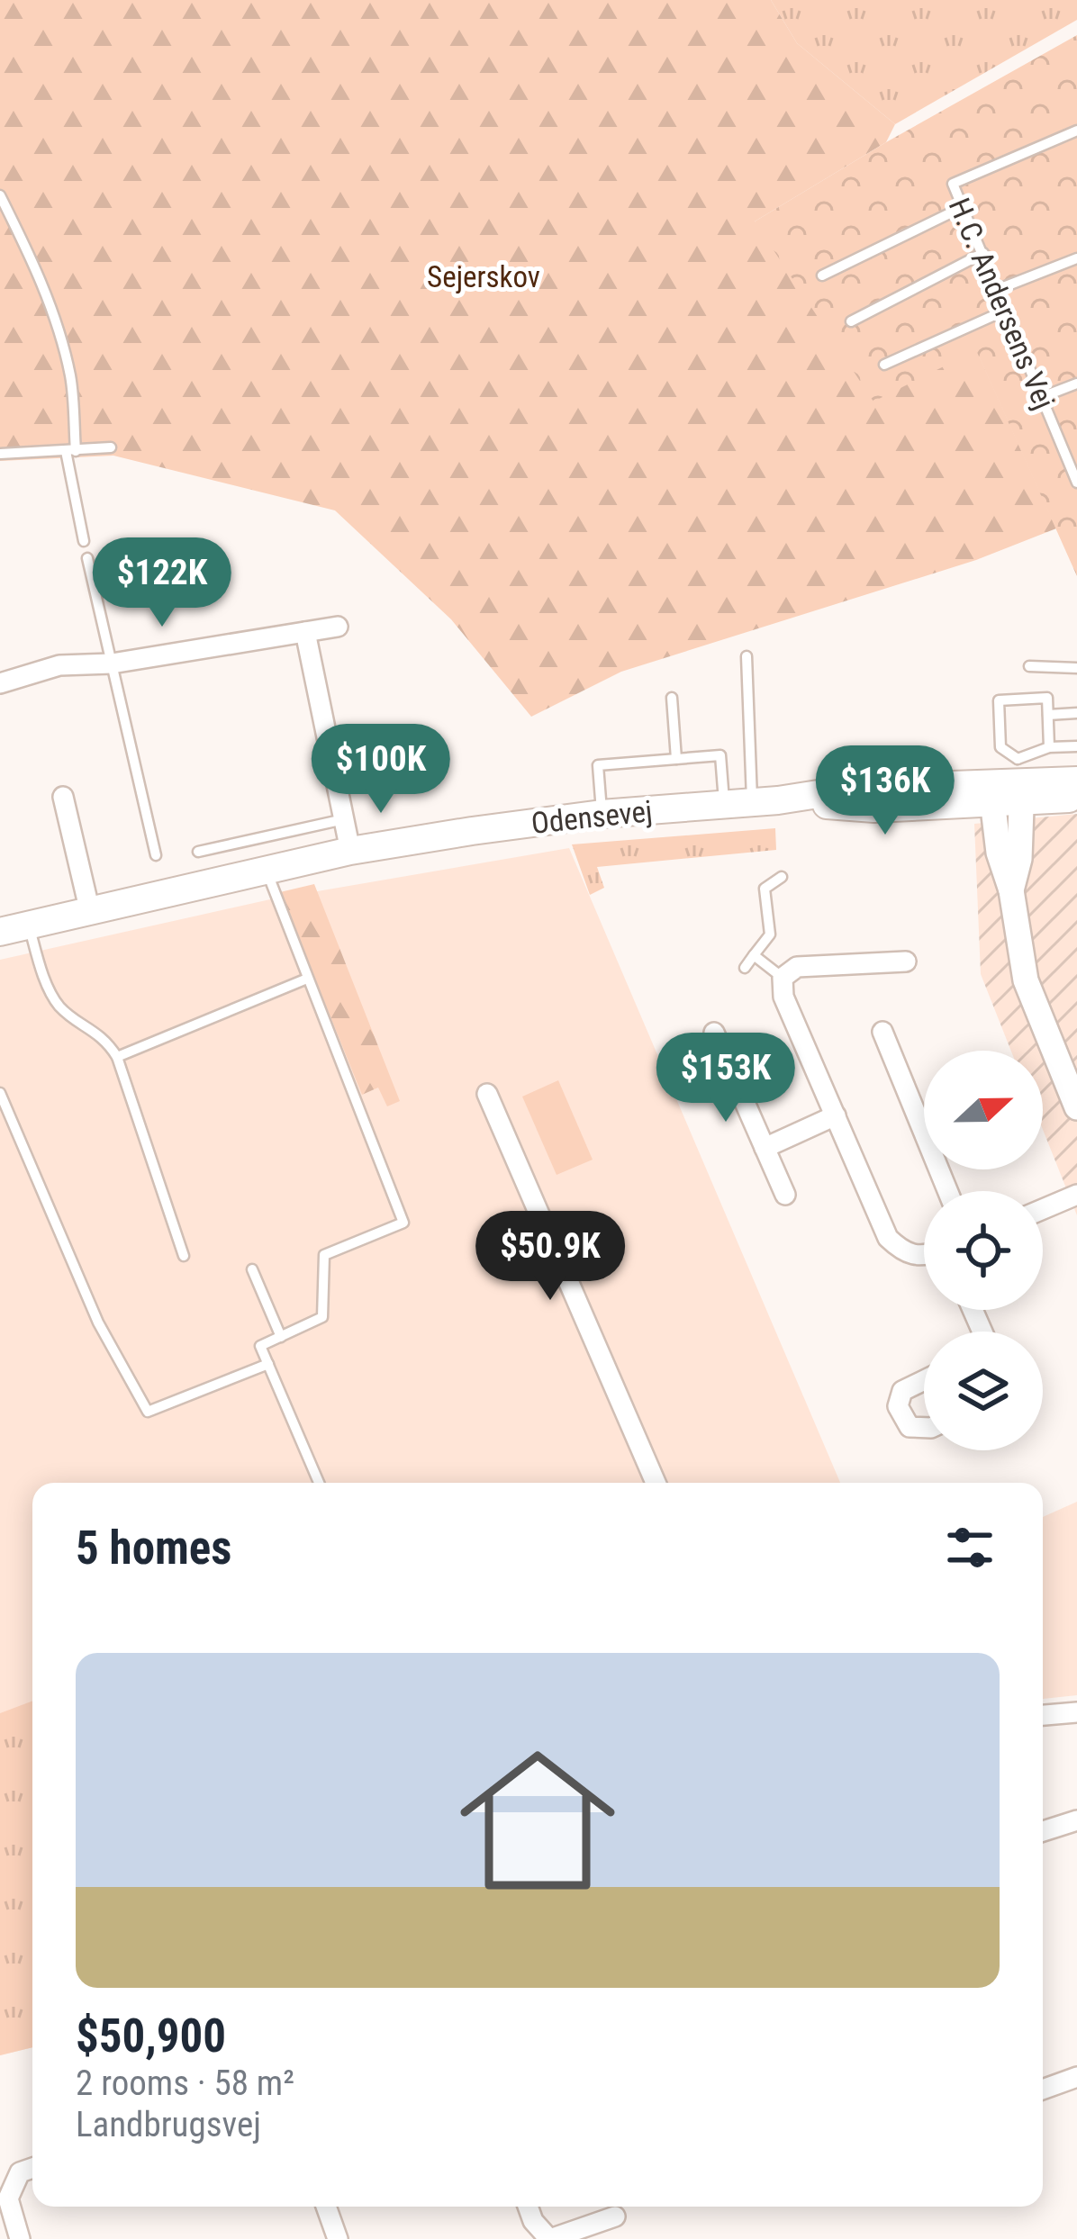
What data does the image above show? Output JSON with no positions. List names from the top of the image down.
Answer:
{
  "streets": {
    "main road": ["Odensevej"],
    "lane": ["H.C. Andersens Vej"]
  },
  "parks": ["Sejerskov"],
  "north": "right",
  "page": {
    "price": [
      "$122K",
      "$100K",
      "$136K",
      "$153K",
      "$50.9K"
    ],
    "heading": "5 homes",
    "list": [
      {
        "name": "$50,900",
        "note": "2 rooms · 58 m² · Landbrugsvej"
      }
    ]
  }
}
